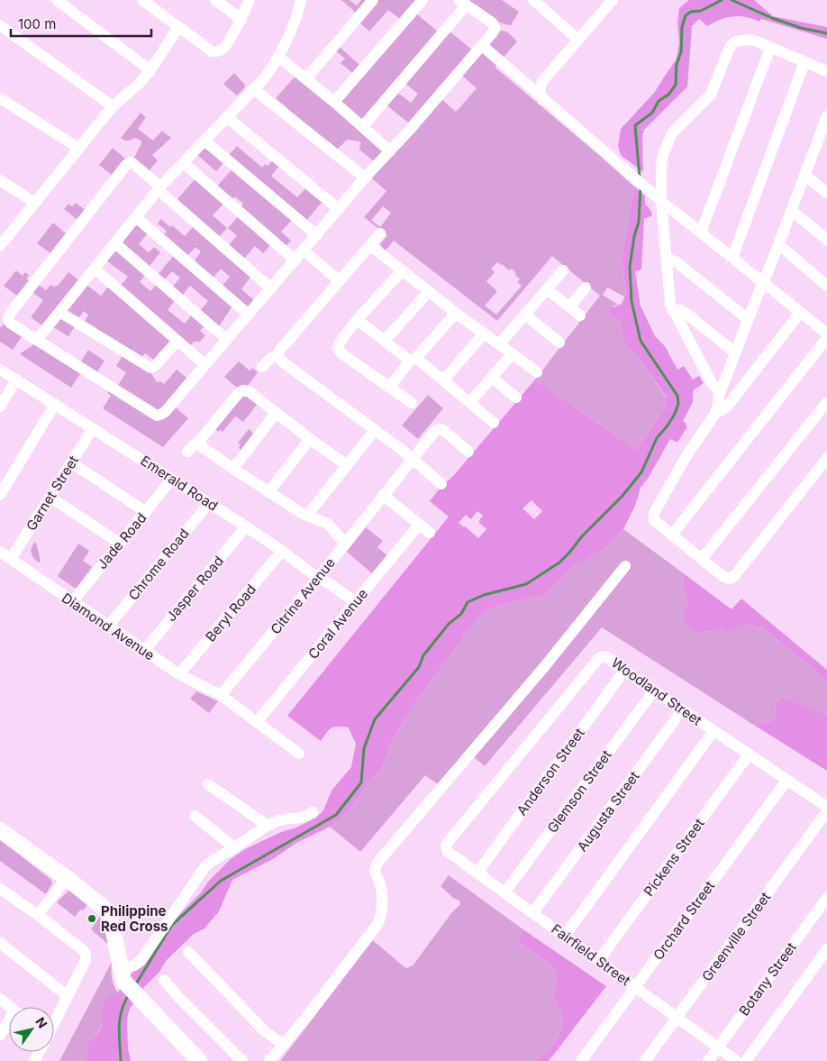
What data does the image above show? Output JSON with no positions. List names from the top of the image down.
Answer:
{
  "streets": {
    "street": [
      "Emerald Road",
      "Garnet Street",
      "Jade Road",
      "Chrome Road",
      "Jasper Road",
      "Citrine Avenue",
      "Beryl Road",
      "Coral Avenue",
      "Diamond Avenue",
      "Woodland Street",
      "Anderson Street",
      "Glemson Street",
      "Augusta Street",
      "Pickens Street",
      "Orchard Street",
      "Greenville Street",
      "Fairfield Street",
      "Botany Street"
    ]
  },
  "crossings": [
    ["Emerald Road", "Garnet Street"],
    ["Emerald Road", "Jade Road"],
    ["Emerald Road", "Chrome Road"],
    ["Emerald Road", "Jasper Road"],
    ["Emerald Road", "Citrine Avenue"],
    ["Emerald Road", "Beryl Road"],
    ["Emerald Road", "Coral Avenue"],
    ["Garnet Street", "Diamond Avenue"],
    ["Jade Road", "Diamond Avenue"],
    ["Chrome Road", "Diamond Avenue"],
    ["Jasper Road", "Diamond Avenue"],
    ["Citrine Avenue", "Diamond Avenue"],
    ["Beryl Road", "Diamond Avenue"],
    ["Coral Avenue", "Diamond Avenue"],
    ["Woodland Street", "Anderson Street"],
    ["Woodland Street", "Glemson Street"],
    ["Woodland Street", "Augusta Street"],
    ["Woodland Street", "Pickens Street"],
    ["Woodland Street", "Orchard Street"],
    ["Woodland Street", "Fairfield Street"],
    ["Anderson Street", "Fairfield Street"],
    ["Glemson Street", "Fairfield Street"],
    ["Augusta Street", "Fairfield Street"],
    ["Pickens Street", "Fairfield Street"],
    ["Orchard Street", "Fairfield Street"],
    ["Greenville Street", "Fairfield Street"],
    ["Fairfield Street", "Botany Street"]
  ],
  "places": ["Philippine Red Cross"],
  "scale_bar": "100 m",
  "north": "top right"
}
